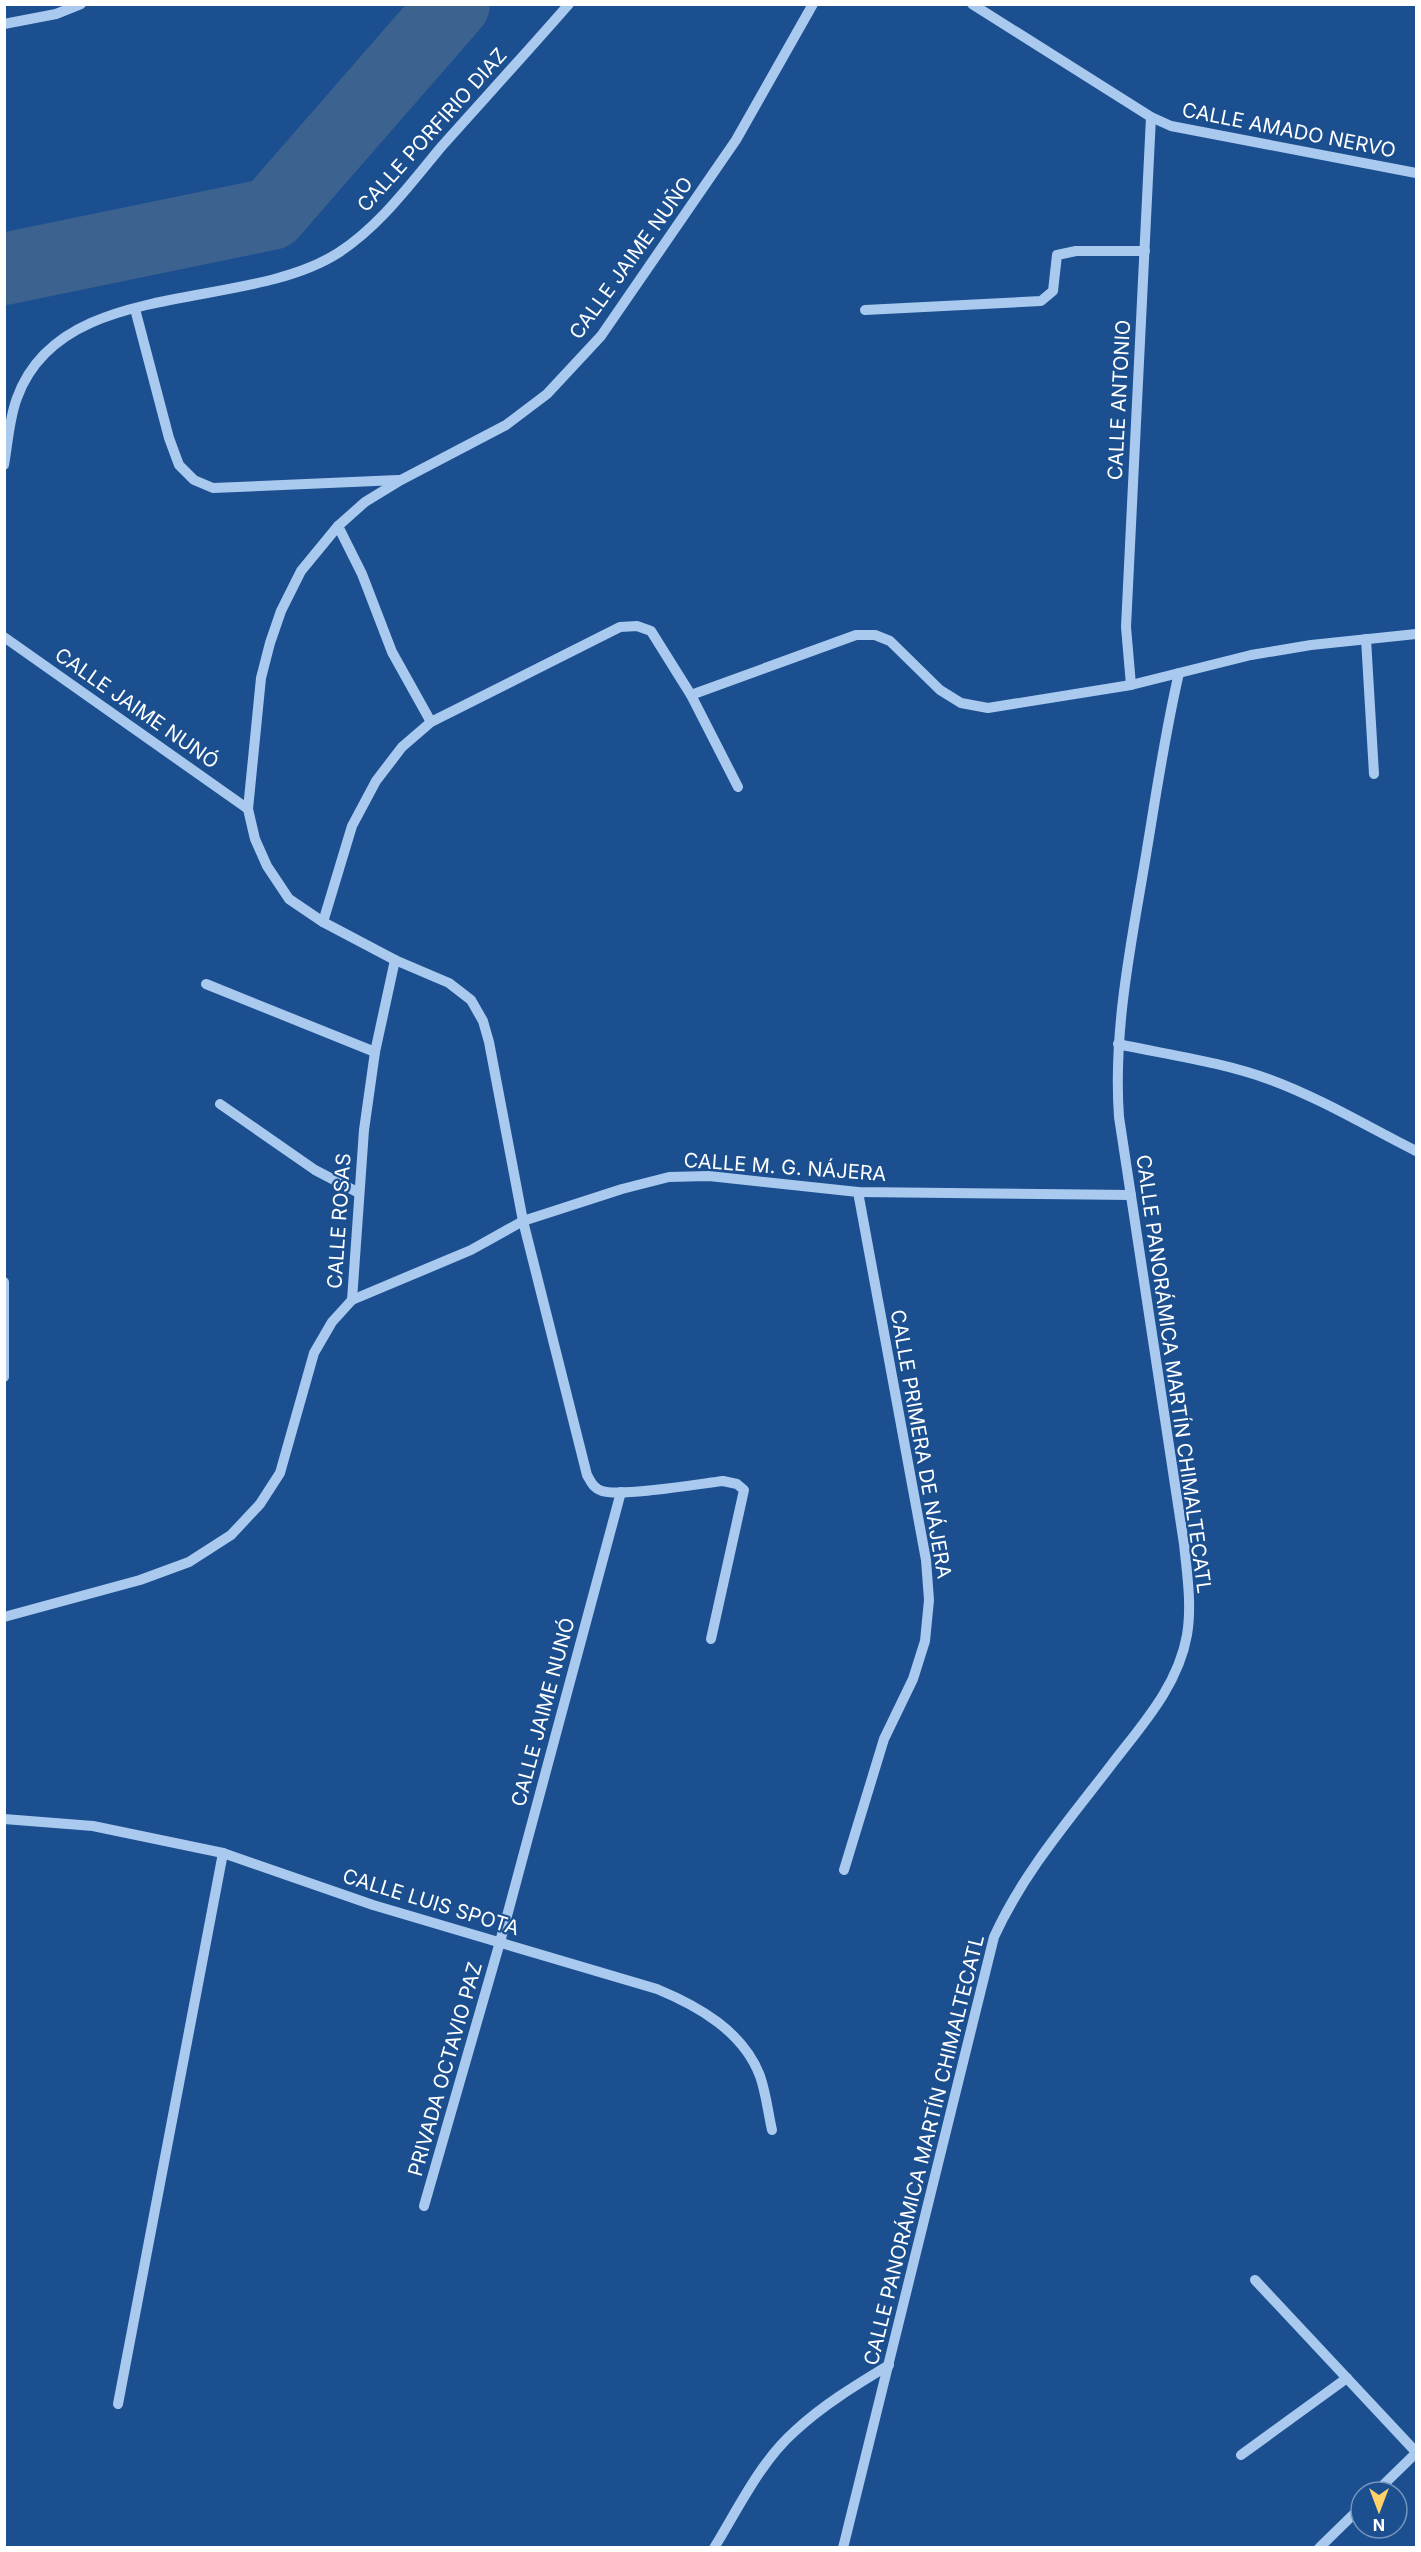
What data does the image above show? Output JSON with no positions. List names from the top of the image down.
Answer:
{
  "streets": {
    "street": [
      "CALLE PORFIRIO DIAZ",
      "CALLE AMADO NERVO",
      "CALLE JAIME NUÑO",
      "CALLE ANTONIO",
      "CALLE JAIME NUNÓ",
      "CALLE M. G. NÁJERA",
      "CALLE ROSAS",
      "CALLE PANORÁMICA MARTÍN CHIMALTECATL",
      "CALLE PRIMERA DE NÁJERA",
      "CALLE LUIS SPOTA",
      "PRIVADA OCTAVIO PAZ"
    ]
  },
  "crossings": [
    ["CALLE AMADO NERVO", "CALLE ANTONIO"],
    ["CALLE JAIME NUÑO", "CALLE JAIME NUNÓ"],
    ["CALLE JAIME NUÑO", "CALLE M. G. NÁJERA"],
    ["CALLE JAIME NUÑO", "CALLE ROSAS"],
    ["CALLE JAIME NUNÓ", "CALLE LUIS SPOTA"],
    ["CALLE JAIME NUNÓ", "PRIVADA OCTAVIO PAZ"],
    ["CALLE M. G. NÁJERA", "CALLE ROSAS"],
    ["CALLE M. G. NÁJERA", "CALLE PANORÁMICA MARTÍN CHIMALTECATL"],
    ["CALLE M. G. NÁJERA", "CALLE PRIMERA DE NÁJERA"],
    ["CALLE LUIS SPOTA", "PRIVADA OCTAVIO PAZ"]
  ],
  "north": "bottom"
}
